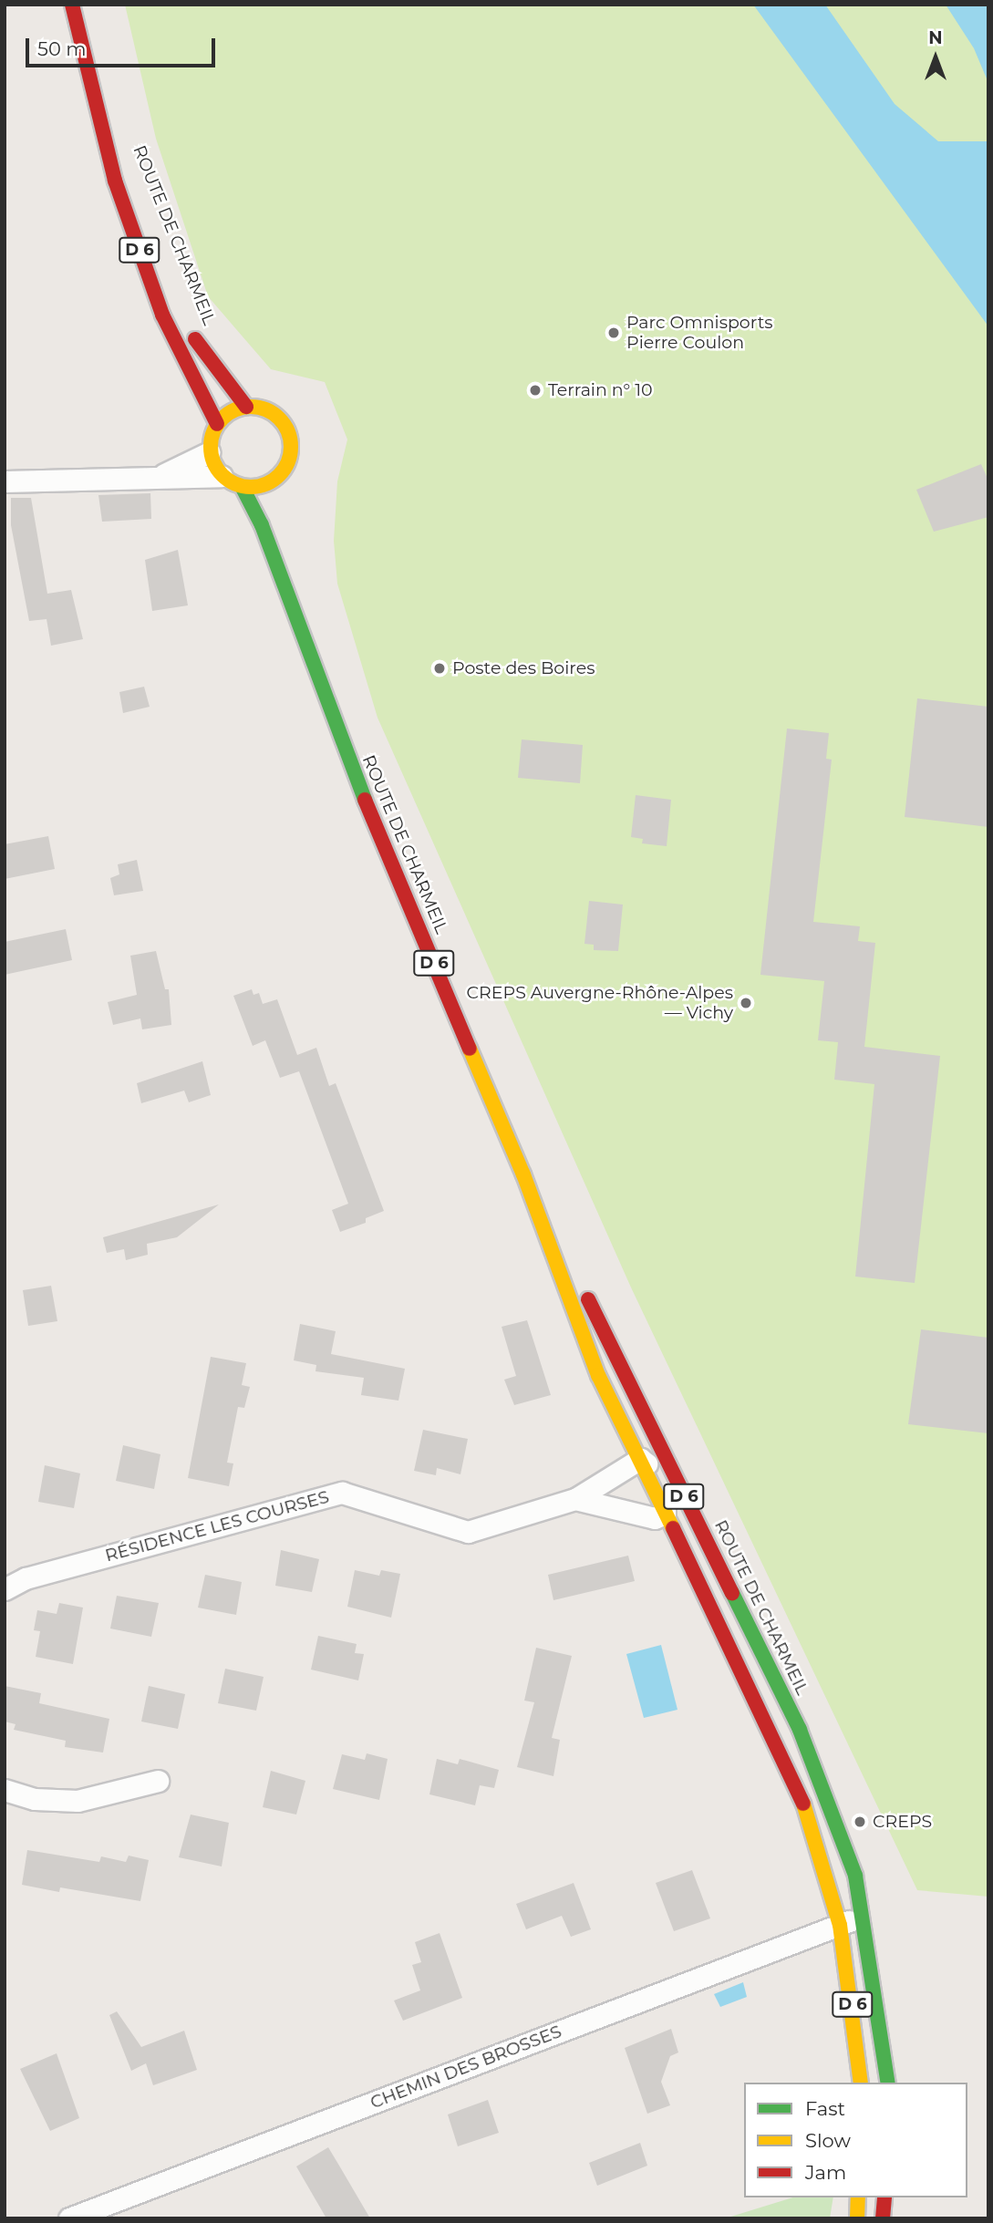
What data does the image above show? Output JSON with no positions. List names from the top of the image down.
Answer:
{
  "streets": {
    "main road": ["ROUTE DE CHARMEIL", "D 6"],
    "street": ["RÉSIDENCE LES COURSES", "CHEMIN DES BROSSES"]
  },
  "crossings": [
    ["ROUTE DE CHARMEIL", "RÉSIDENCE LES COURSES"],
    ["ROUTE DE CHARMEIL", "CHEMIN DES BROSSES"]
  ],
  "places": [
    "Parc Omnisports Pierre Coulon",
    "Terrain n° 10",
    "Poste des Boires",
    "CREPS Auvergne-Rhône-Alpes — Vichy",
    "CREPS"
  ],
  "legend": ["Fast", "Slow", "Jam"],
  "scale_bar": "50 m",
  "north": "top"
}
